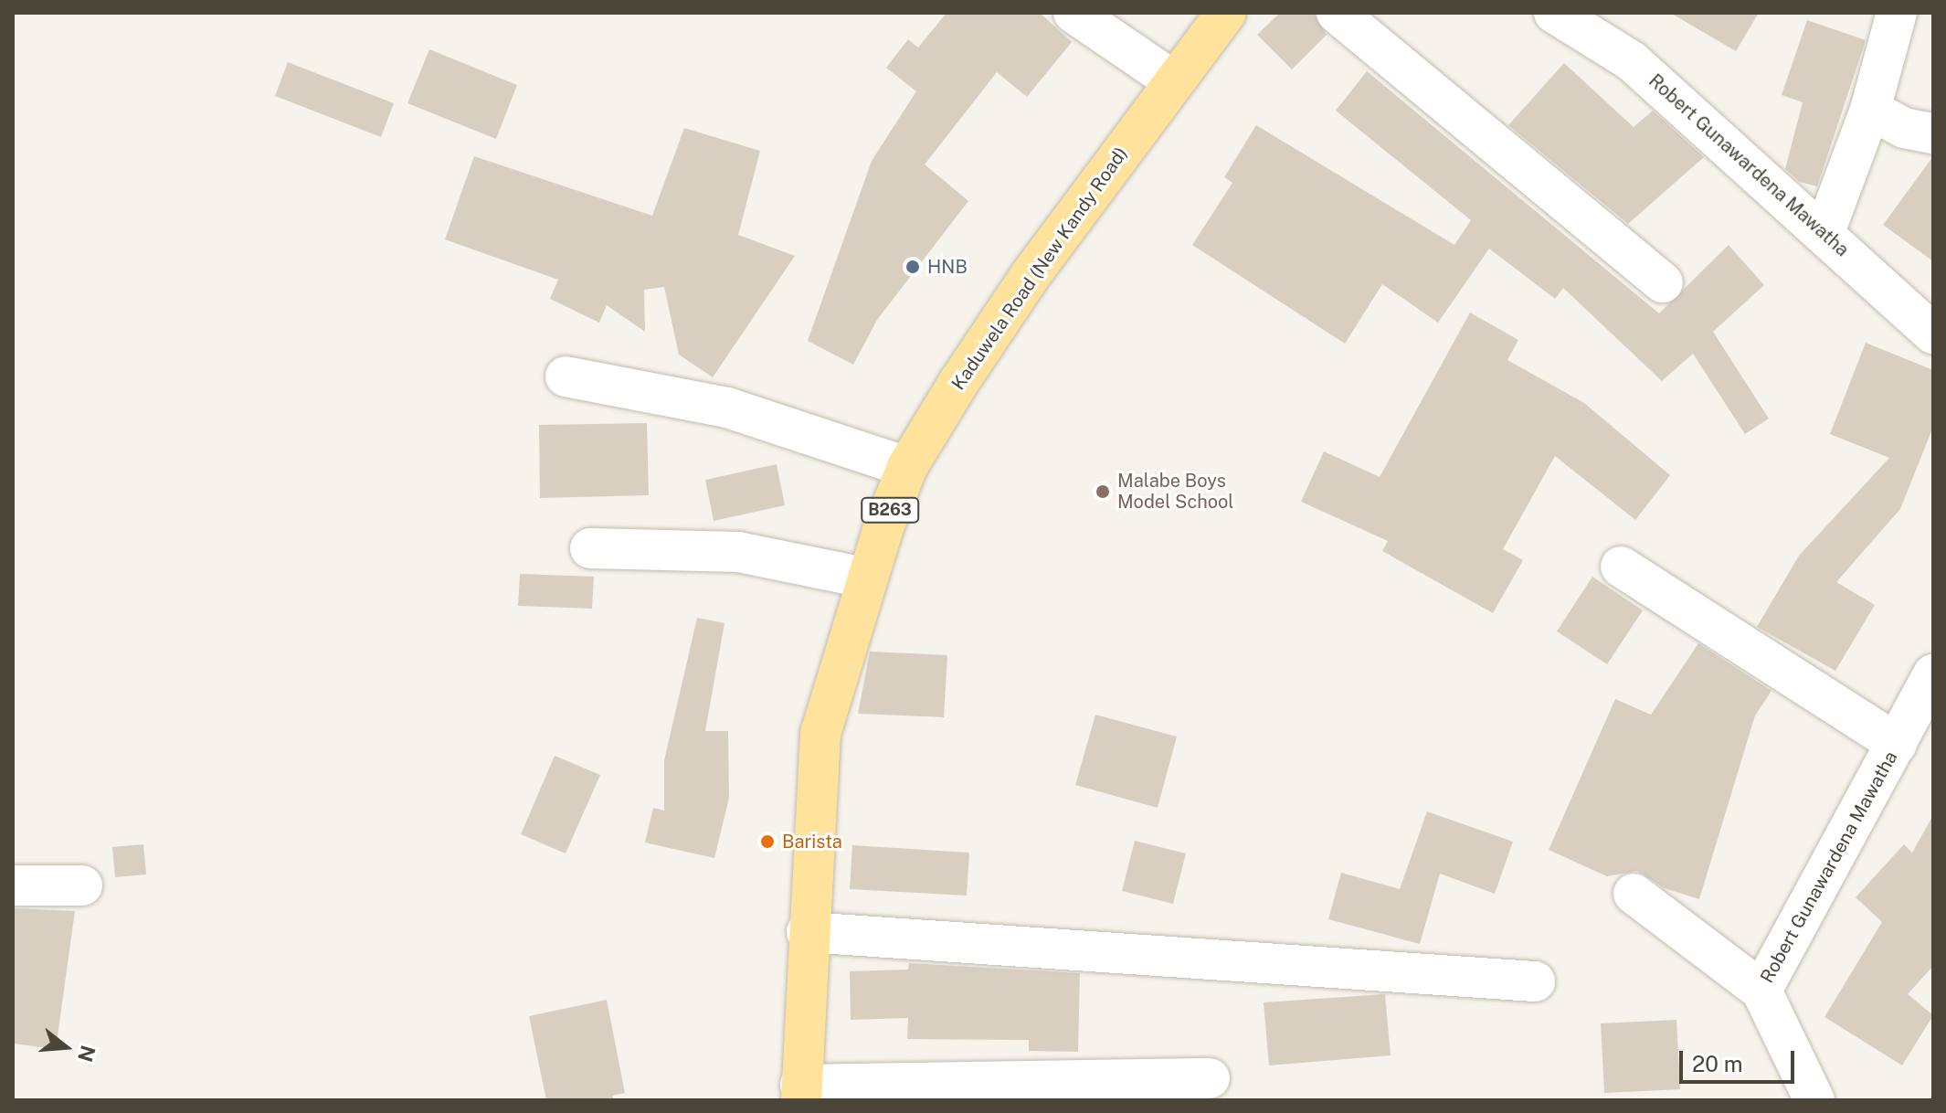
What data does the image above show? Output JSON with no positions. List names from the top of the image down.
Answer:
{
  "streets": {
    "main road": ["Kaduwela Road (New Kandy Road)", "B263"],
    "street": ["Robert Gunawardena Mawatha"]
  },
  "places": ["HNB", "Malabe Boys Model School", "Barista"],
  "scale_bar": "20 m",
  "north": "right"
}
